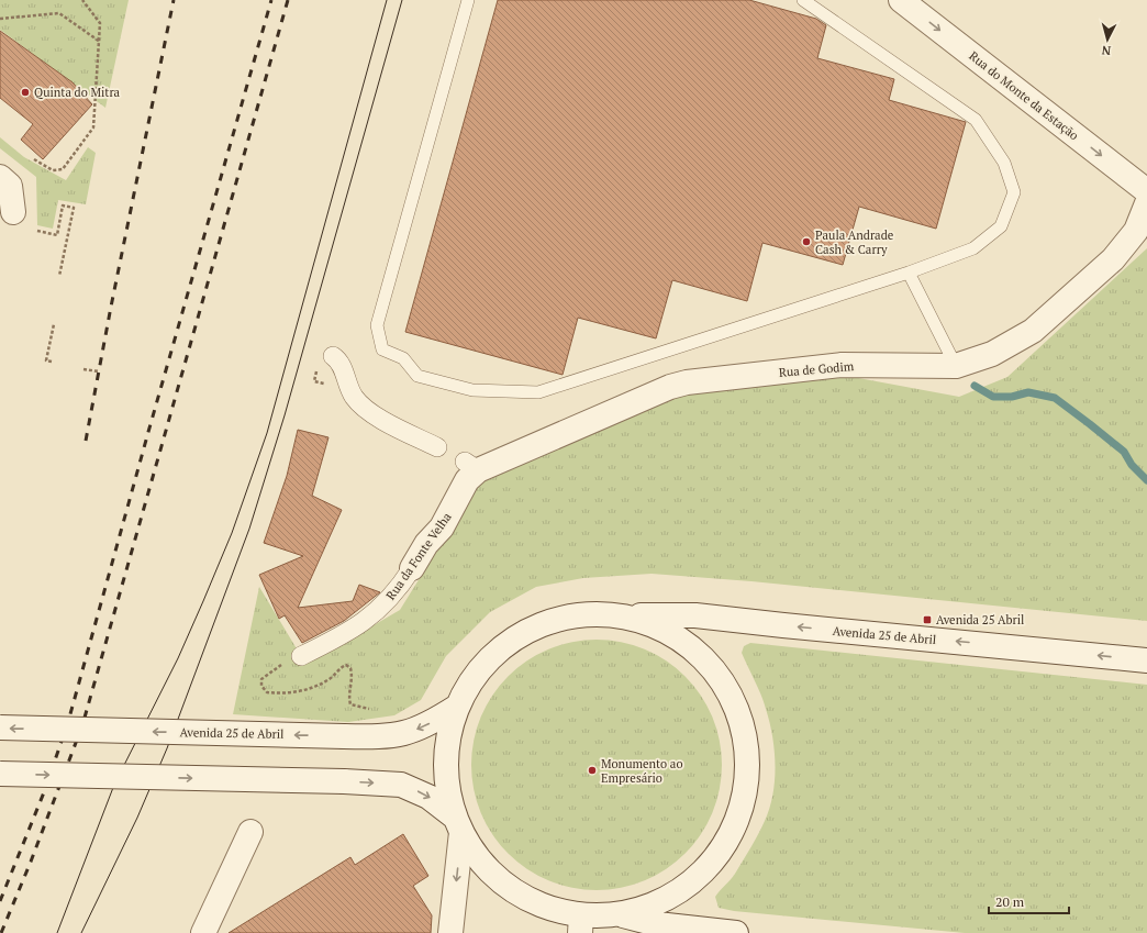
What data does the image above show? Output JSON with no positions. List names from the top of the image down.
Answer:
{
  "streets": {
    "main road": [
      "Rua do Monte da Estação",
      "Rua de Godim",
      "Rua da Fonte Velha",
      "Avenida 25 de Abril"
    ]
  },
  "crossings": [
    ["Rua de Godim", "Rua da Fonte Velha"]
  ],
  "one_way": ["Rua do Monte da Estação"],
  "places": {
    "other": ["Quinta do Mitra", "Paula Andrade Cash & Carry", "Monumento ao Empresário"],
    "transit": ["Avenida 25 Abril"]
  },
  "scale_bar": "20 m",
  "north": "bottom"
}
